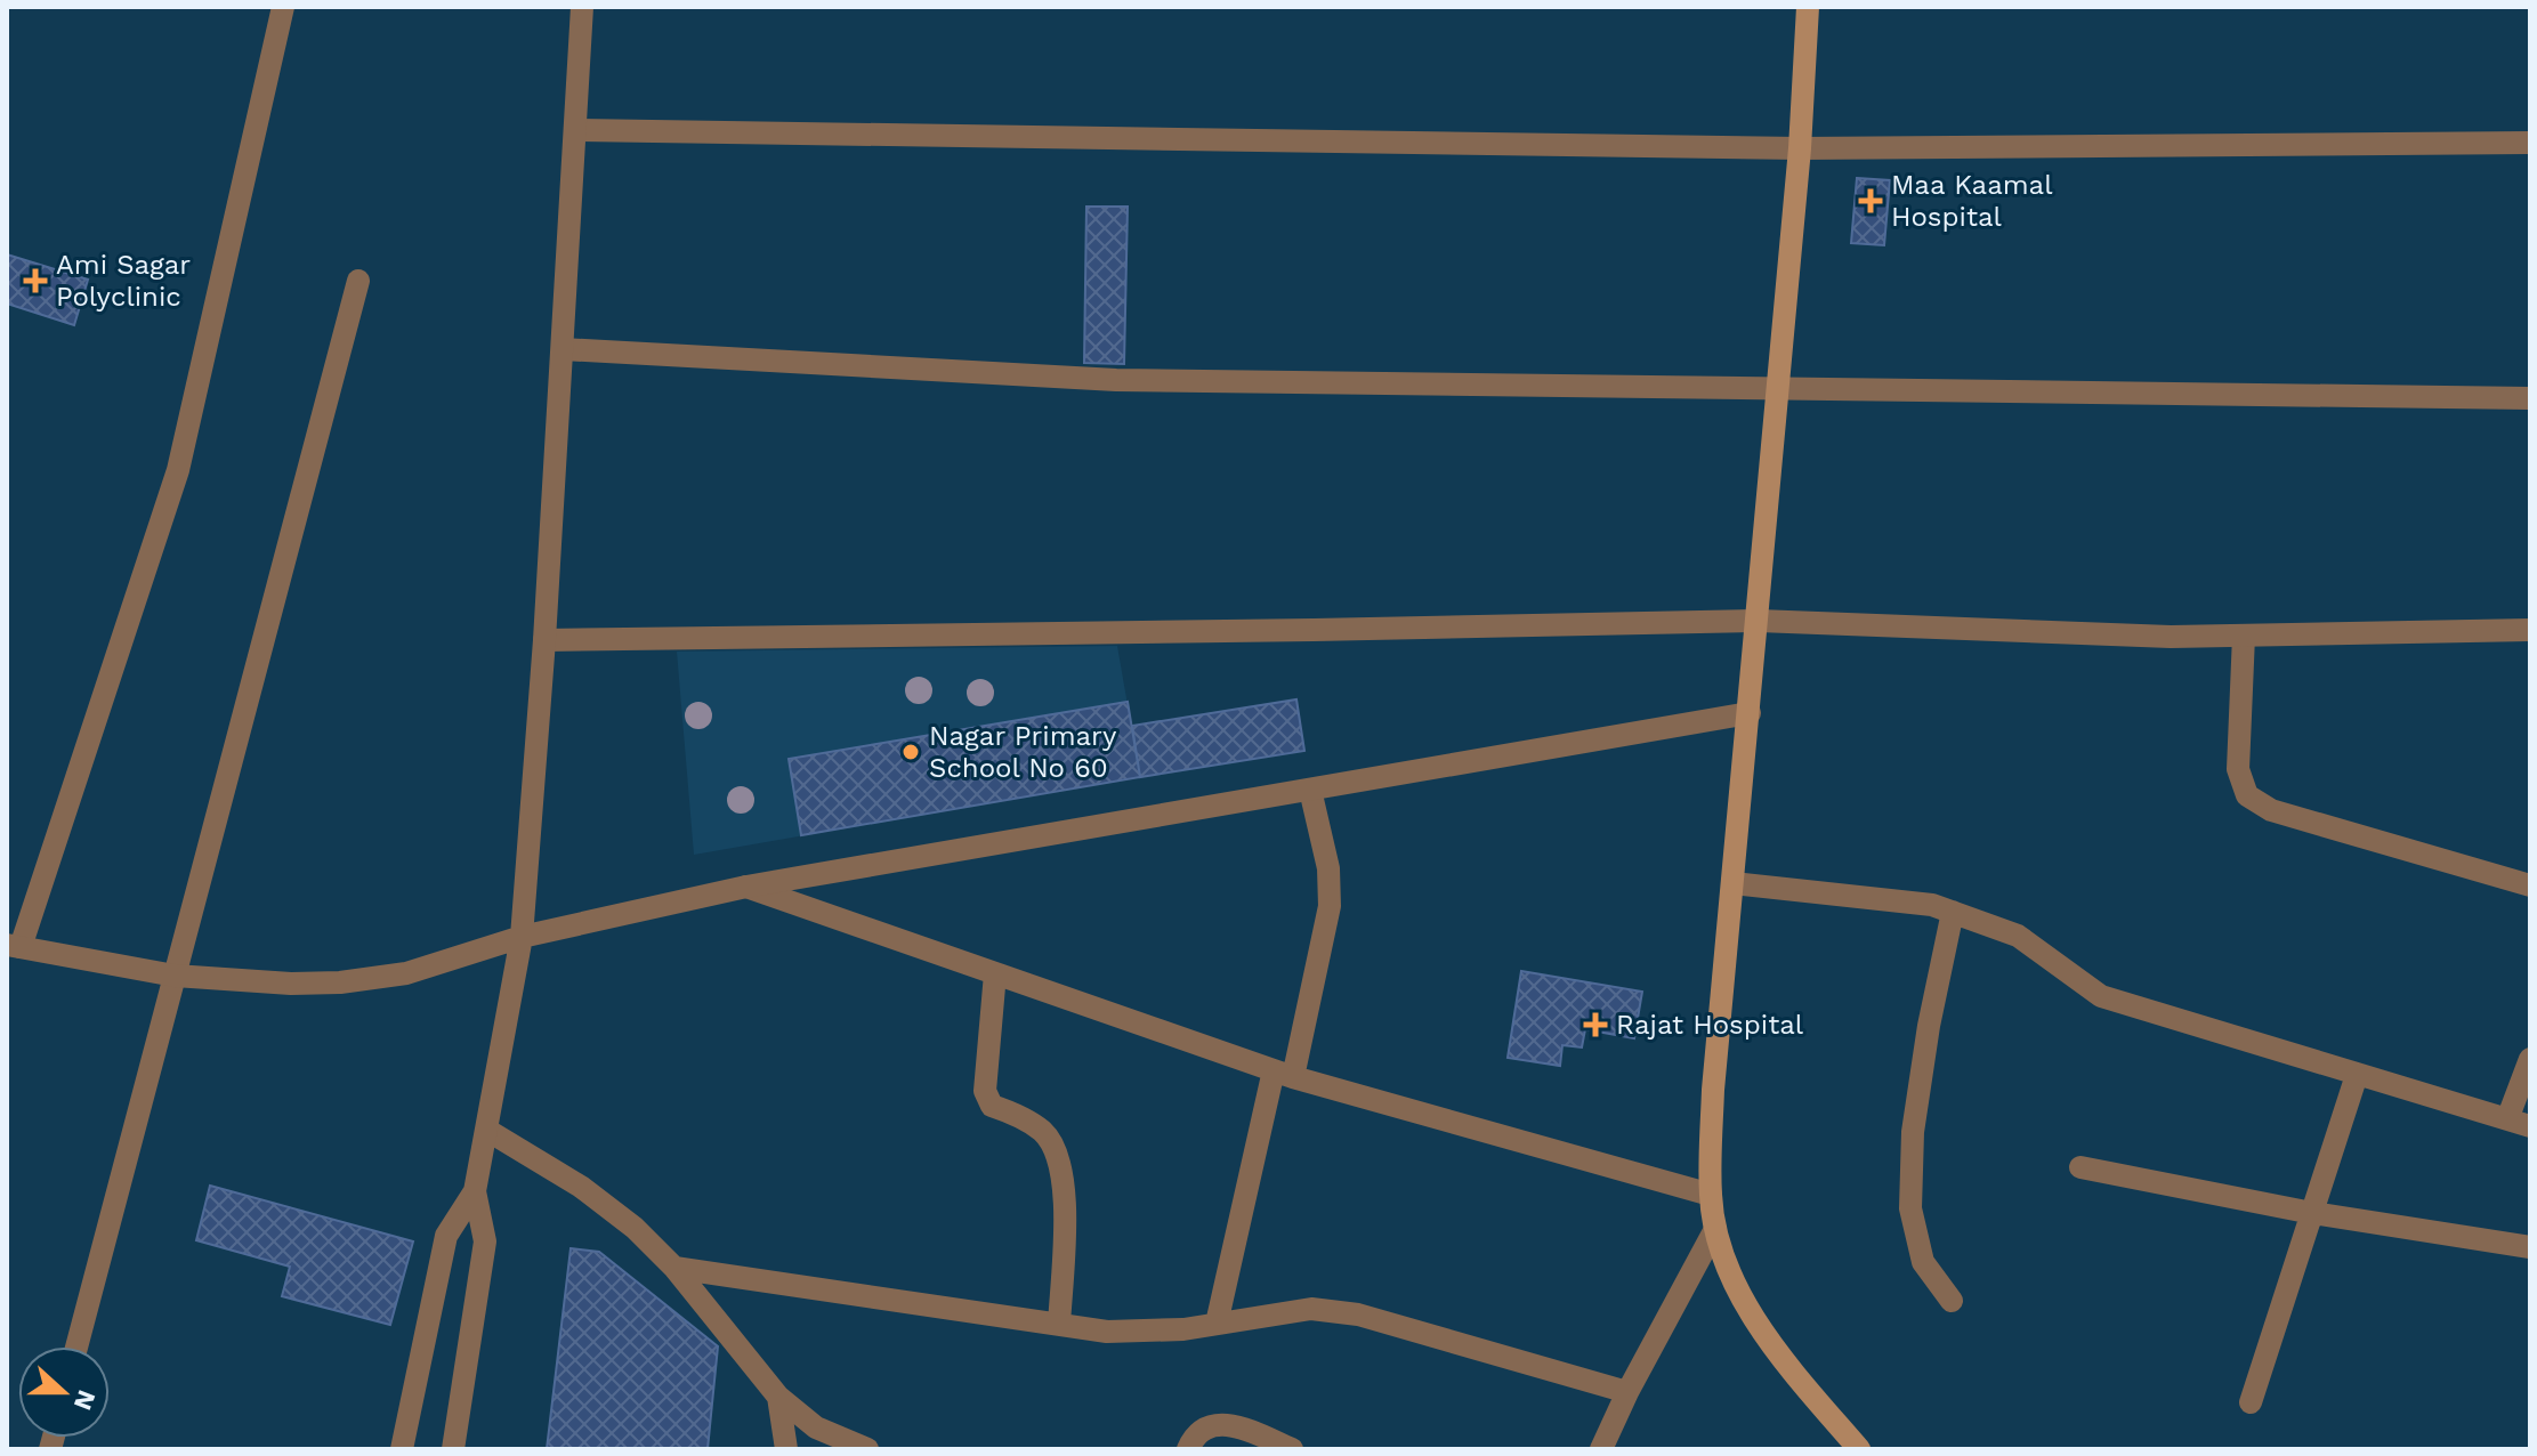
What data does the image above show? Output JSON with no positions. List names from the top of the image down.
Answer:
{
  "places": {
    "health": ["Maa Kaamal Hospital", "Ami Sagar Polyclinic", "Rajat Hospital"],
    "other": ["Nagar Primary School No 60"]
  },
  "north": "right"
}
